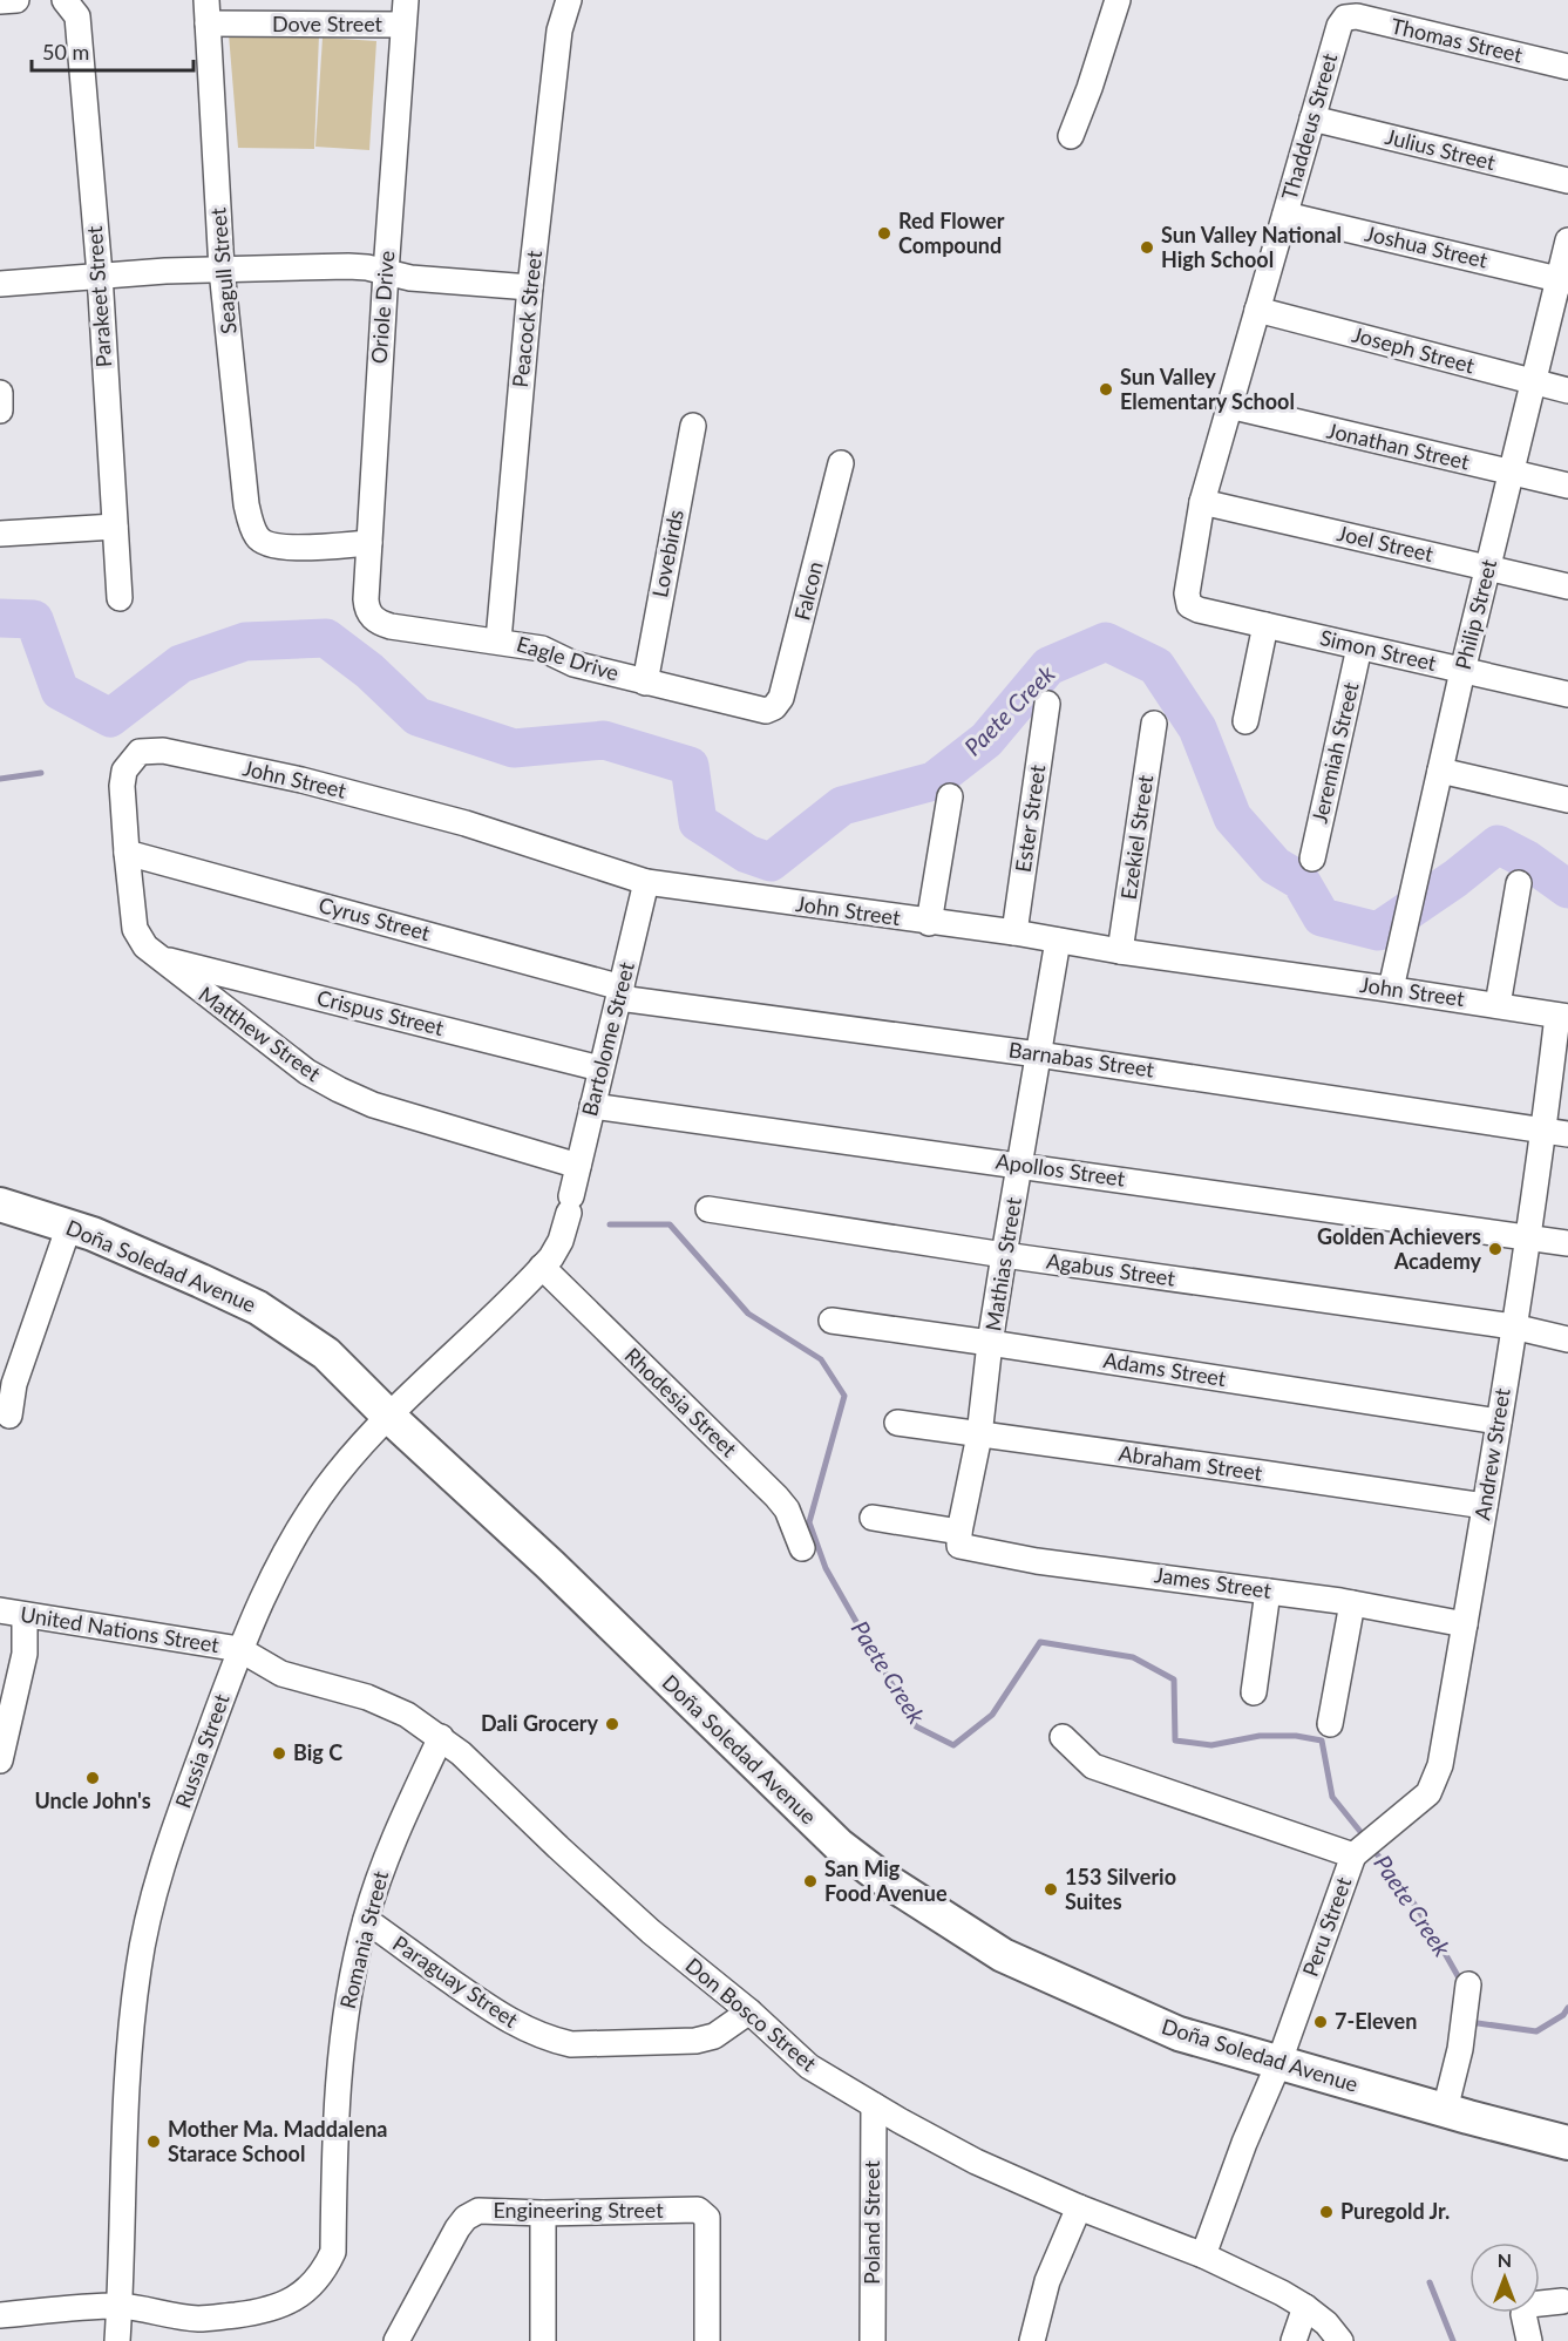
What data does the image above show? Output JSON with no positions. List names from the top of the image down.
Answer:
{
  "streets": {
    "main road": ["Doña Soledad Avenue"],
    "street": [
      "Dove Street",
      "Thomas Street",
      "Thaddeus Street",
      "Julius Street",
      "Joshua Street",
      "Seagull Street",
      "Parakeet Street",
      "Oriole Drive",
      "Peacock Street",
      "Joseph Street",
      "Jonathan Street",
      "Joel Street",
      "Lovebirds",
      "Falcon",
      "Philip Street",
      "Simon Street",
      "Eagle Drive",
      "Jeremiah Street",
      "John Street",
      "Ester Street",
      "Ezekiel Street",
      "Cyrus Street",
      "Crispus Street",
      "Matthew Street",
      "Bartolome Street",
      "Barnabas Street",
      "Apollos Street",
      "Mathias Street",
      "Agabus Street",
      "Adams Street",
      "Rhodesia Street",
      "Andrew Street",
      "Abraham Street",
      "James Street",
      "United Nations Street",
      "Russia Street",
      "Peru Street",
      "Romania Street",
      "Paraguay Street",
      "Don Bosco Street",
      "Engineering Street",
      "Poland Street"
    ]
  },
  "crossings": [
    ["Dove Street", "Seagull Street"],
    ["Dove Street", "Oriole Drive"],
    ["Thomas Street", "Thaddeus Street"],
    ["Thaddeus Street", "Julius Street"],
    ["Thaddeus Street", "Joshua Street"],
    ["Thaddeus Street", "Joseph Street"],
    ["Thaddeus Street", "Jonathan Street"],
    ["Thaddeus Street", "Joel Street"],
    ["Thaddeus Street", "Simon Street"],
    ["Joshua Street", "Philip Street"],
    ["Seagull Street", "Oriole Drive"],
    ["Oriole Drive", "Eagle Drive"],
    ["Peacock Street", "Eagle Drive"],
    ["Joseph Street", "Philip Street"],
    ["Jonathan Street", "Philip Street"],
    ["Joel Street", "Philip Street"],
    ["Lovebirds", "Eagle Drive"],
    ["Falcon", "Eagle Drive"],
    ["Philip Street", "Simon Street"],
    ["Philip Street", "John Street"],
    ["Simon Street", "Jeremiah Street"],
    ["John Street", "Ester Street"],
    ["John Street", "Ezekiel Street"],
    ["John Street", "Matthew Street"],
    ["John Street", "Bartolome Street"],
    ["John Street", "Mathias Street"],
    ["John Street", "Andrew Street"],
    ["Cyrus Street", "Matthew Street"],
    ["Cyrus Street", "Bartolome Street"],
    ["Cyrus Street", "Barnabas Street"],
    ["Crispus Street", "Matthew Street"],
    ["Crispus Street", "Bartolome Street"],
    ["Matthew Street", "Bartolome Street"],
    ["Bartolome Street", "Barnabas Street"],
    ["Bartolome Street", "Apollos Street"],
    ["Bartolome Street", "Rhodesia Street"],
    ["Bartolome Street", "Russia Street"],
    ["Barnabas Street", "Mathias Street"],
    ["Barnabas Street", "Andrew Street"],
    ["Apollos Street", "Mathias Street"],
    ["Apollos Street", "Andrew Street"],
    ["Mathias Street", "Agabus Street"],
    ["Mathias Street", "Adams Street"],
    ["Mathias Street", "Abraham Street"],
    ["Mathias Street", "James Street"],
    ["Doña Soledad Avenue", "Russia Street"],
    ["Doña Soledad Avenue", "Peru Street"],
    ["Agabus Street", "Andrew Street"],
    ["Adams Street", "Andrew Street"],
    ["Rhodesia Street", "Russia Street"],
    ["Andrew Street", "Abraham Street"],
    ["Andrew Street", "James Street"],
    ["Andrew Street", "Peru Street"],
    ["United Nations Street", "Russia Street"],
    ["United Nations Street", "Don Bosco Street"],
    ["Russia Street", "Romania Street"],
    ["Russia Street", "Don Bosco Street"],
    ["Peru Street", "Don Bosco Street"],
    ["Romania Street", "Paraguay Street"],
    ["Romania Street", "Don Bosco Street"],
    ["Paraguay Street", "Don Bosco Street"],
    ["Don Bosco Street", "Poland Street"]
  ],
  "water": ["Paete Creek"],
  "places": [
    "Red Flower Compound",
    "Sun Valley National High School",
    "Sun Valley Elementary School",
    "Golden Achievers Academy",
    "Dali Grocery",
    "Big C",
    "Uncle John's",
    "San Mig Food Avenue",
    "153 Silverio Suites",
    "7-Eleven",
    "Mother Ma. Maddalena Starace School",
    "Puregold Jr."
  ],
  "scale_bar": "50 m",
  "north": "top"
}
